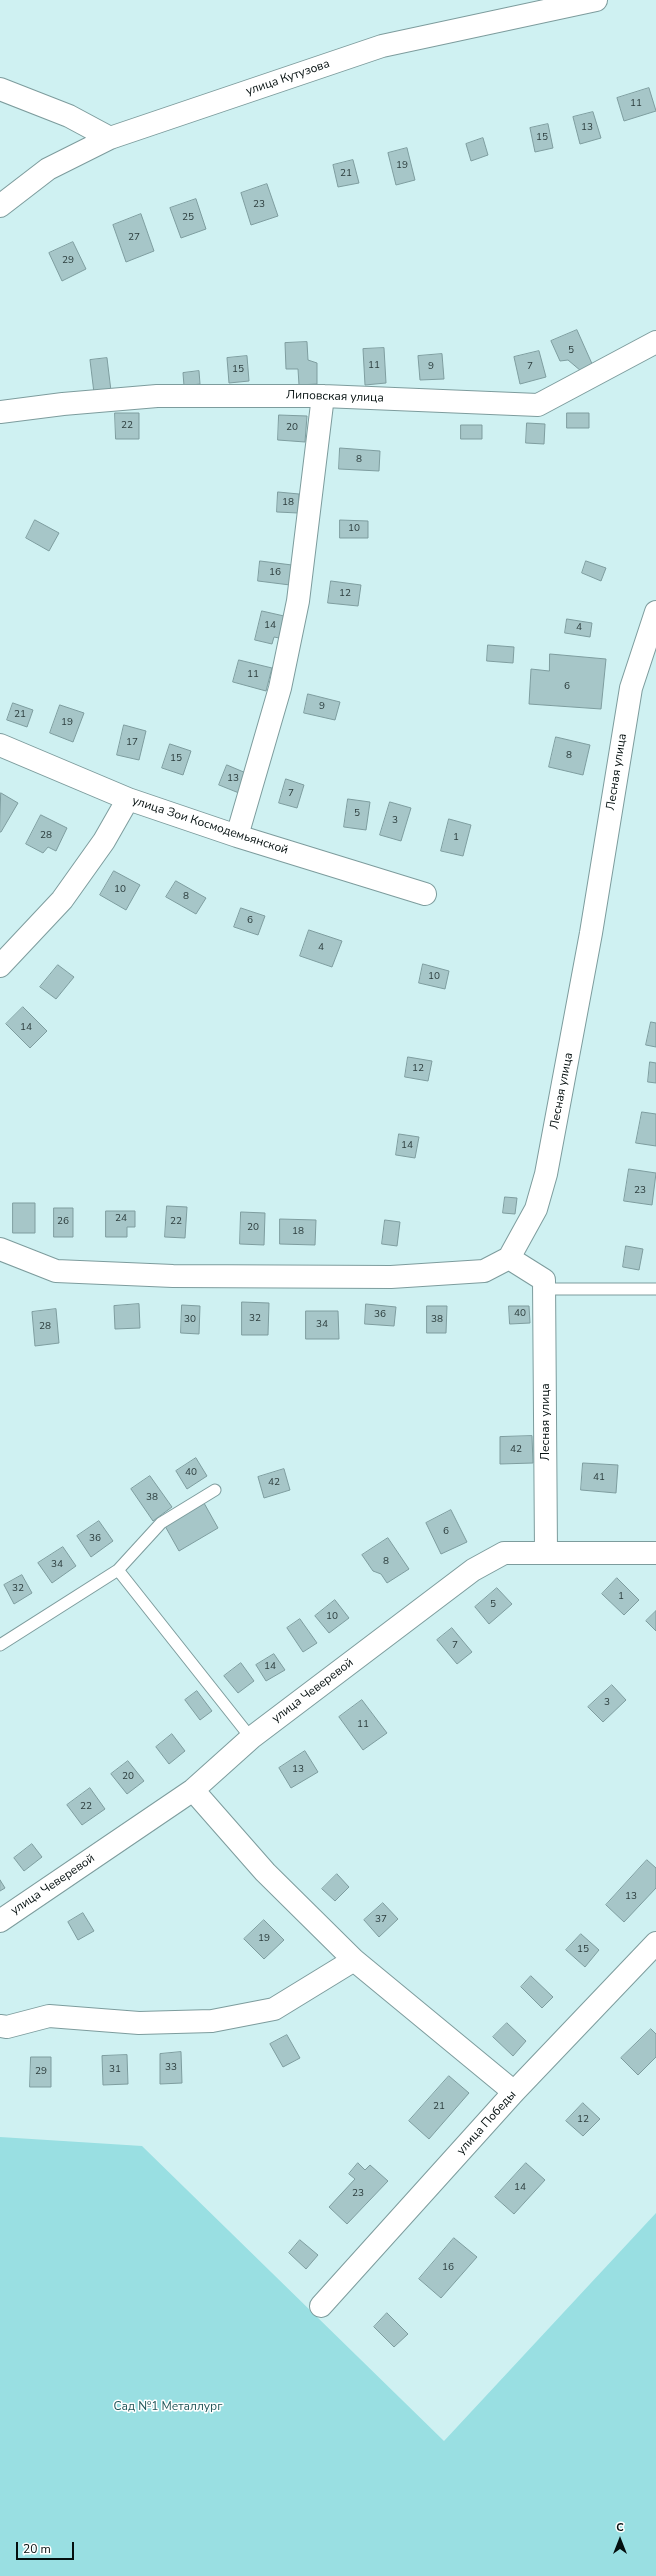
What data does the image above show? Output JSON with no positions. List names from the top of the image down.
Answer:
{
  "streets": {
    "street": [
      "улица Кутузова",
      "Липовская улица",
      "Лесная улица",
      "улица Зои Космодемьянской",
      "улица Чеверевой",
      "улица Победы"
    ]
  },
  "crossings": [
    ["Лесная улица", "улица Чеверевой"]
  ],
  "parks": ["Сад №1 Металлург"],
  "house_numbers": [
    "11",
    "13",
    "15",
    "19",
    "21",
    "23",
    "25",
    "27",
    "29",
    "5",
    "11",
    "9",
    "7",
    "15",
    "22",
    "20",
    "8",
    "18",
    "10",
    "16",
    "12",
    "14",
    "4",
    "11",
    "6",
    "9",
    "21",
    "19",
    "17",
    "8",
    "15",
    "13",
    "7",
    "5",
    "3",
    "28",
    "1",
    "10",
    "8",
    "6",
    "4",
    "10",
    "14",
    "12",
    "14",
    "23",
    "24",
    "26",
    "22",
    "20",
    "18",
    "40",
    "36",
    "32",
    "30",
    "38",
    "34",
    "28",
    "42",
    "40",
    "41",
    "42",
    "38",
    "6",
    "36",
    "8",
    "34",
    "32",
    "1",
    "5",
    "10",
    "7",
    "14",
    "3",
    "11",
    "13",
    "20",
    "22",
    "13",
    "37",
    "19",
    "15",
    "33",
    "31",
    "29",
    "21",
    "12",
    "14",
    "23",
    "16"
  ],
  "scale_bar": "20 m",
  "north": "top"
}
